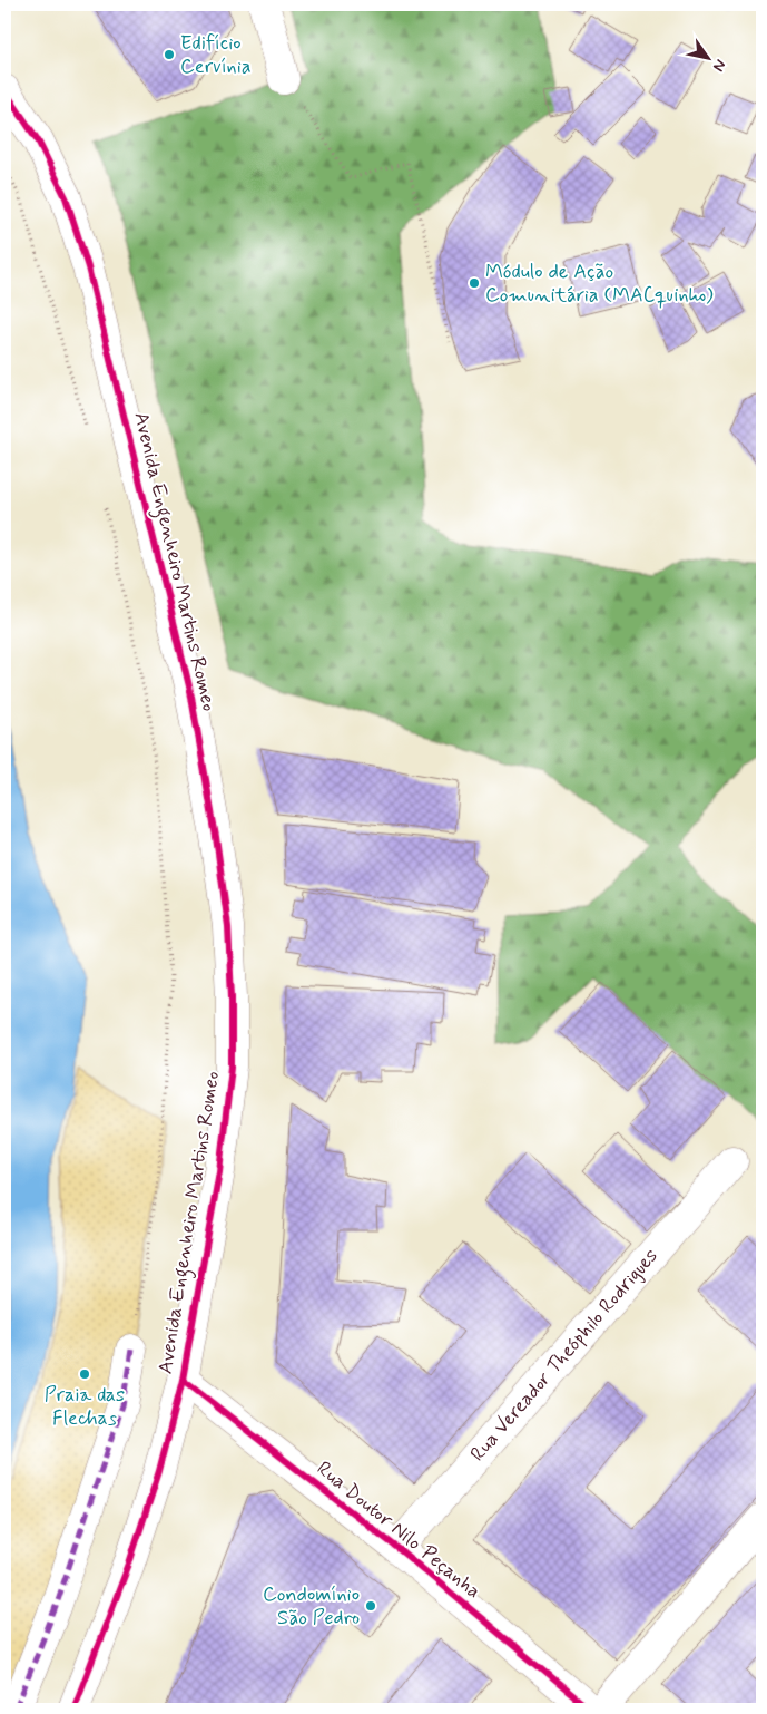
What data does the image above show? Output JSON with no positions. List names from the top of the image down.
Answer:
{
  "streets": {
    "street": ["Avenida Engenheiro Martins Romeo", "Rua Vereador Theóphilo Rodrigues", "Rua Doutor Nilo Peçanha"]
  },
  "crossings": [
    ["Avenida Engenheiro Martins Romeo", "Rua Doutor Nilo Peçanha"],
    ["Rua Vereador Theóphilo Rodrigues", "Rua Doutor Nilo Peçanha"]
  ],
  "places": [
    "Edifício Cervínia",
    "Módulo de Ação Comunitária (MACquinho)",
    "Praia das Flechas",
    "Condomínio São Pedro"
  ],
  "north": "bottom right"
}
